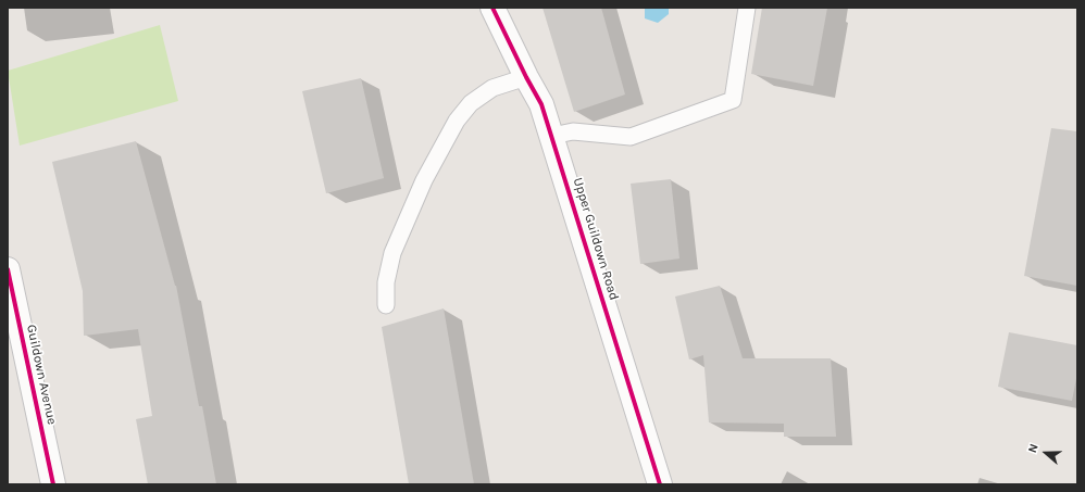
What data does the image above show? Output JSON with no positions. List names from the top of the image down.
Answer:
{
  "streets": {
    "street": ["Upper Guildown Road", "Guildown Avenue"]
  },
  "north": "left"
}
